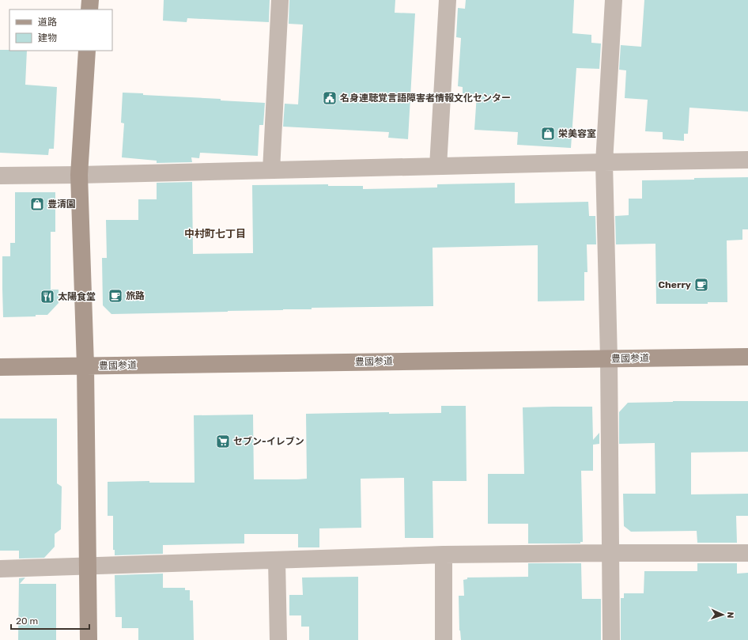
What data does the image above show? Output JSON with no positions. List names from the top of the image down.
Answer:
{
  "streets": {
    "street": ["豊國参道"]
  },
  "districts": ["中村町七丁目"],
  "places": {
    "public building": ["名身連聴覚言語障害者情報文化センター"],
    "shop": ["栄美容室", "豊清園"],
    "cafe": ["Cherry", "旅路"],
    "restaurant": ["太陽食堂"],
    "supermarket": ["セブン-イレブン"]
  },
  "legend": ["道路", "建物"],
  "scale_bar": "20 m",
  "north": "right"
}
